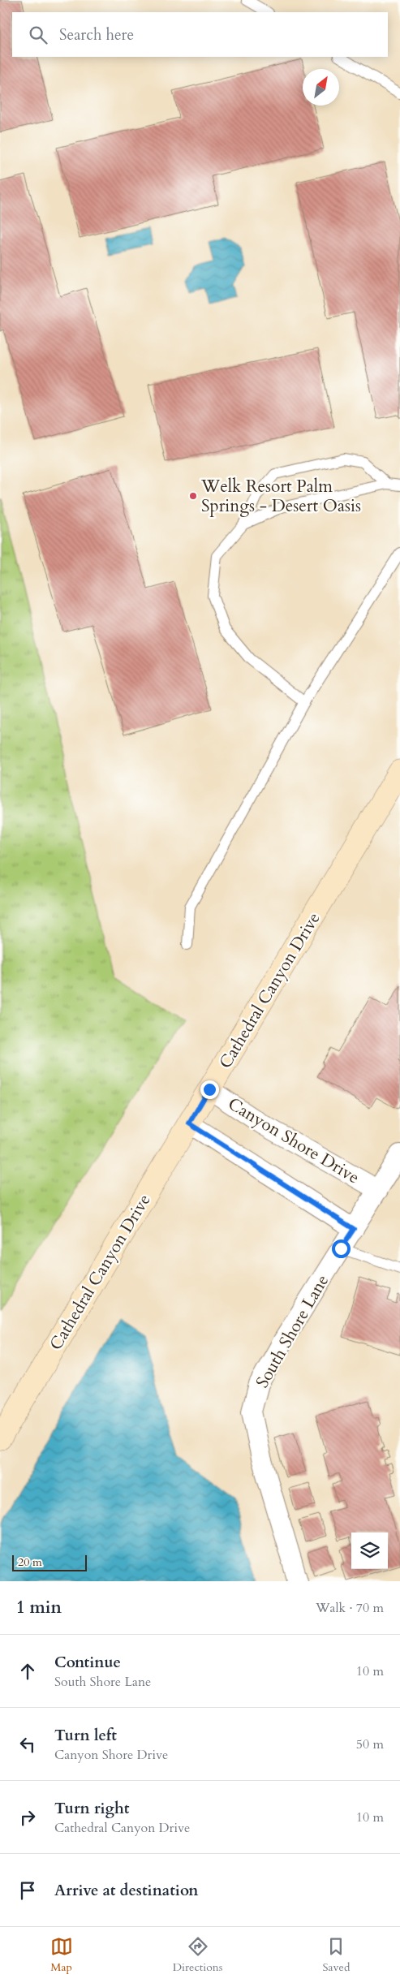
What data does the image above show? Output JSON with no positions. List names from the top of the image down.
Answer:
{
  "streets": {
    "street": ["Cathedral Canyon Drive", "Canyon Shore Drive", "South Shore Lane"]
  },
  "crossings": [
    ["Cathedral Canyon Drive", "Canyon Shore Drive"],
    ["Canyon Shore Drive", "South Shore Lane"]
  ],
  "places": ["Welk Resort Palm Springs - Desert Oasis"],
  "scale_bar": "20 m",
  "north": "top right",
  "page": {
    "search": "Search here",
    "scale": "20 m",
    "heading": ["1 min", "Walk · 70 m"],
    "list": [
      ["Continue", "South Shore Lane", "10 m"],
      ["Turn left", "Canyon Shore Drive", "50 m"],
      ["Turn right", "Cathedral Canyon Drive", "10 m"],
      "Arrive at destination"
    ],
    "nav": ["Map", "Directions", "Saved"]
  }
}
